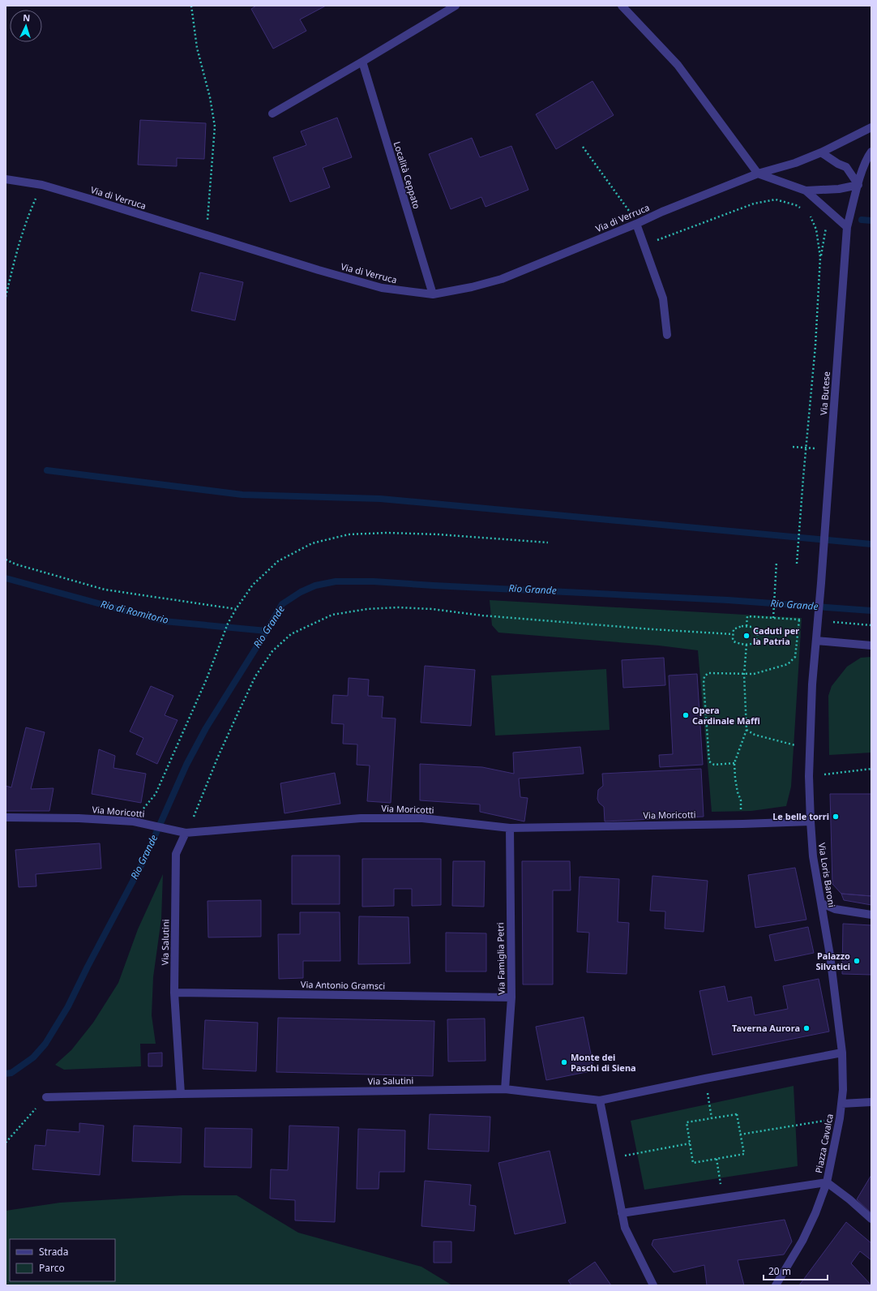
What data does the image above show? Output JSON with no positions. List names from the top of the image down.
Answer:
{
  "streets": {
    "street": [
      "Località Ceppato",
      "Via di Verruca",
      "Via Butese",
      "Via Moricotti",
      "Via Loris Baroni",
      "Via Salutini",
      "Via Famiglia Petri",
      "Via Antonio Gramsci",
      "Piazza Cavalca"
    ]
  },
  "crossings": [
    ["Località Ceppato", "Via di Verruca"],
    ["Via Butese", "Via Loris Baroni"],
    ["Via Moricotti", "Via Loris Baroni"],
    ["Via Moricotti", "Via Salutini"],
    ["Via Moricotti", "Via Famiglia Petri"],
    ["Via Loris Baroni", "Piazza Cavalca"],
    ["Via Salutini", "Via Famiglia Petri"],
    ["Via Salutini", "Via Antonio Gramsci"],
    ["Via Famiglia Petri", "Via Antonio Gramsci"]
  ],
  "water": ["Rio Grande", "Rio di Romitorio"],
  "places": [
    "Caduti per la Patria",
    "Opera Cardinale Maffi",
    "Le belle torri",
    "Palazzo Silvatici",
    "Taverna Aurora",
    "Monte dei Paschi di Siena"
  ],
  "legend": ["Strada", "Parco"],
  "scale_bar": "20 m",
  "north": "top"
}
